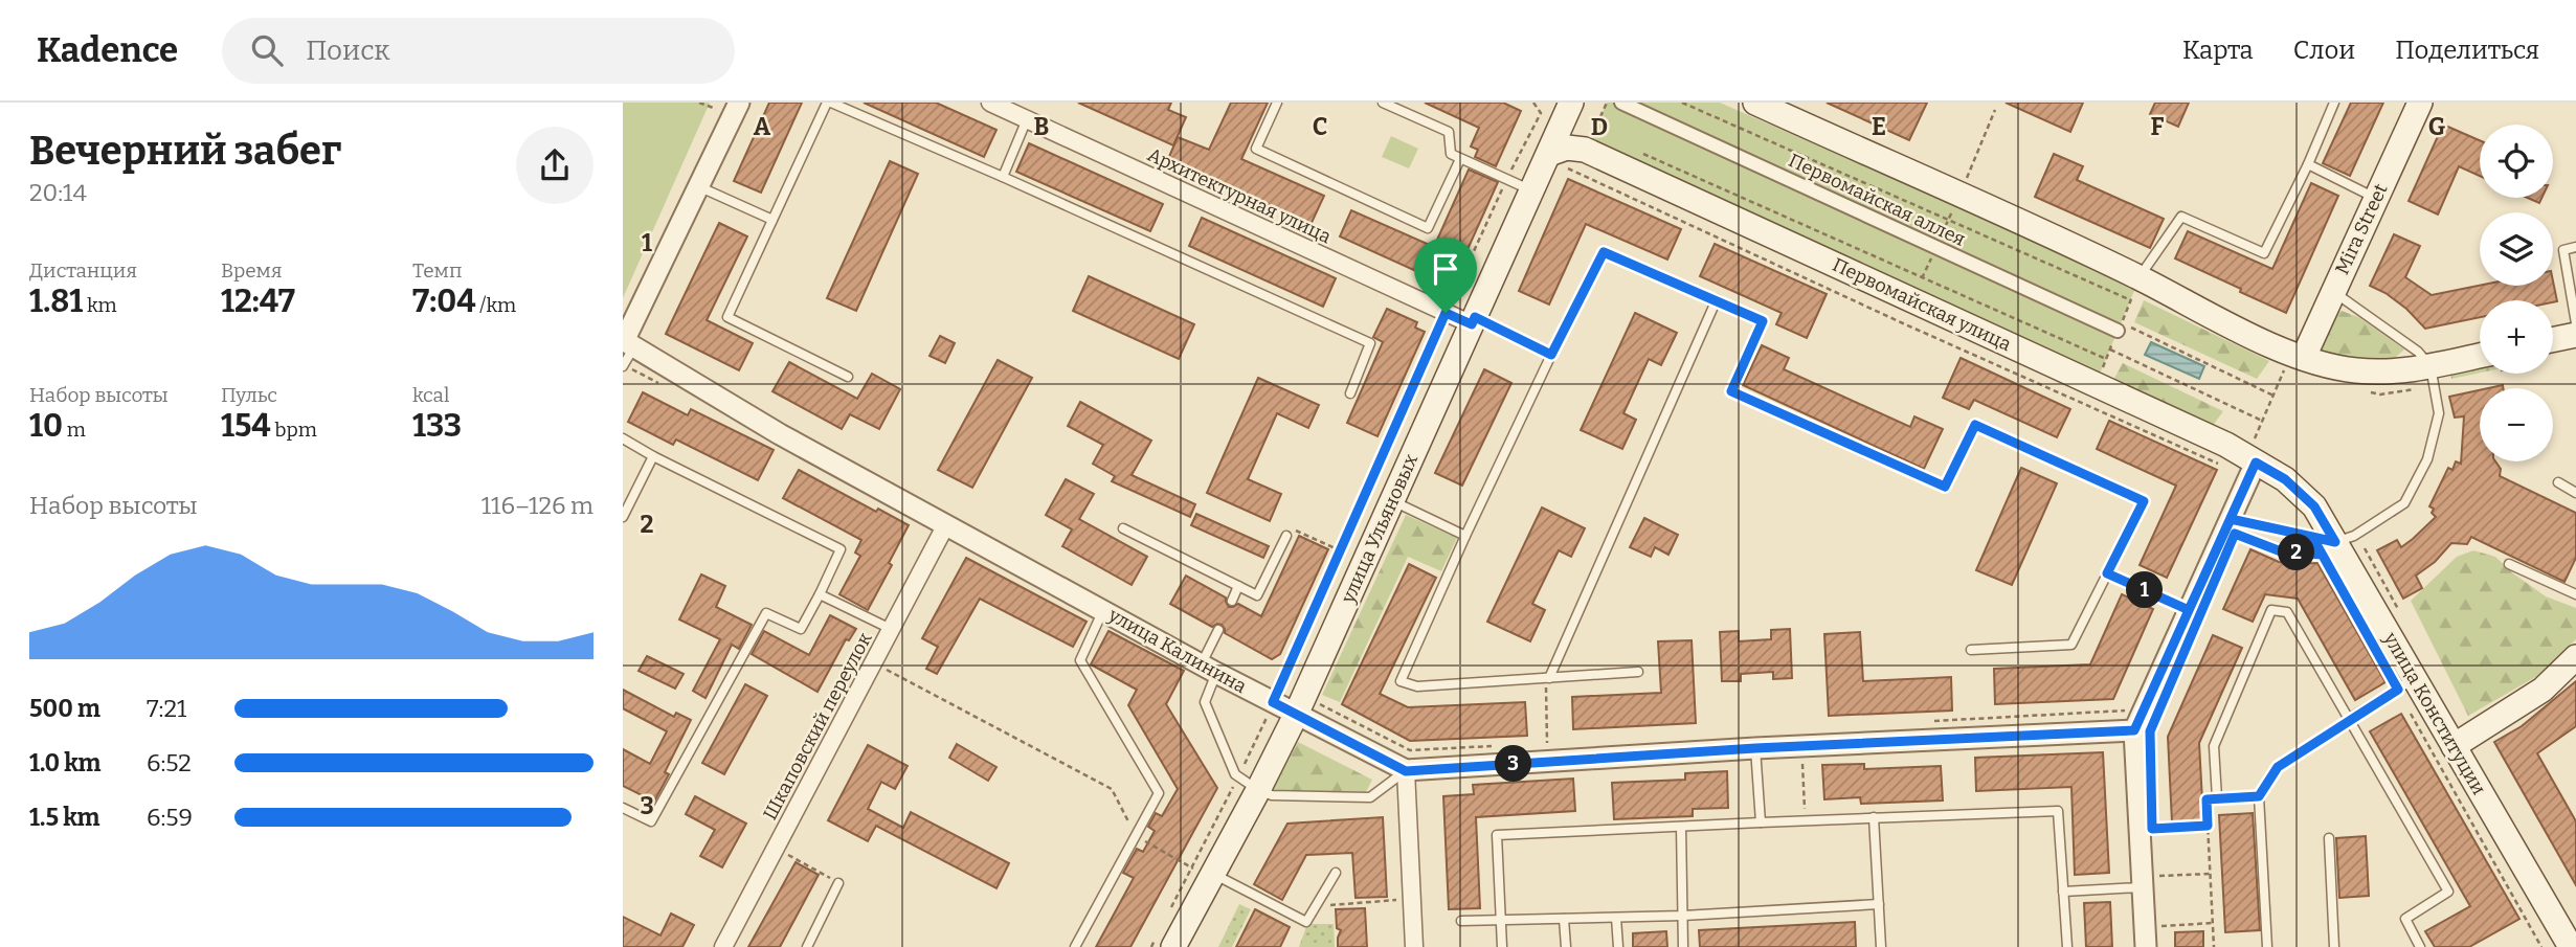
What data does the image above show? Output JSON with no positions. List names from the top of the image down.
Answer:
{
  "streets": {
    "main road": [
      "Mira Street",
      "Первомайская улица",
      "улица Ульяновых",
      "улица Конституции"
    ],
    "street": [
      "Архитектурная улица",
      "Первомайская аллея",
      "улица Калинина",
      "Шкаповский переулок"
    ]
  },
  "crossings": [
    ["Архитектурная улица", "улица Ульяновых"],
    ["Первомайская улица", "улица Конституции"],
    ["улица Ульяновых", "улица Калинина"],
    ["улица Калинина", "Шкаповский переулок"]
  ],
  "page": {
    "header": "Kadence",
    "search": "Поиск",
    "nav": ["Карта", "Слои", "Поделиться"],
    "heading": ["Вечерний забег", "20:14"],
    "map_buttons": ["+", "−"],
    "stats": [
      ["Дистанция", "1.81 km"],
      ["Время", "12:47"],
      ["Темп", "7:04 /km"],
      ["Набор высоты", "10 m"],
      ["Пульс", "154 bpm"],
      ["kcal", "133"]
    ],
    "chart": ["Набор высоты", "116–126 m"],
    "pins": ["2", "1", "3"],
    "list": [
      {
        "name": "500 m",
        "note": "7:21"
      },
      {
        "name": "1.0 km",
        "note": "6:52"
      },
      {
        "name": "1.5 km",
        "note": "6:59"
      }
    ]
  },
  "grid": {
    "columns": [
      "A",
      "B",
      "C",
      "D",
      "E",
      "F",
      "G"
    ],
    "rows": ["1", "2", "3"]
  }
}
